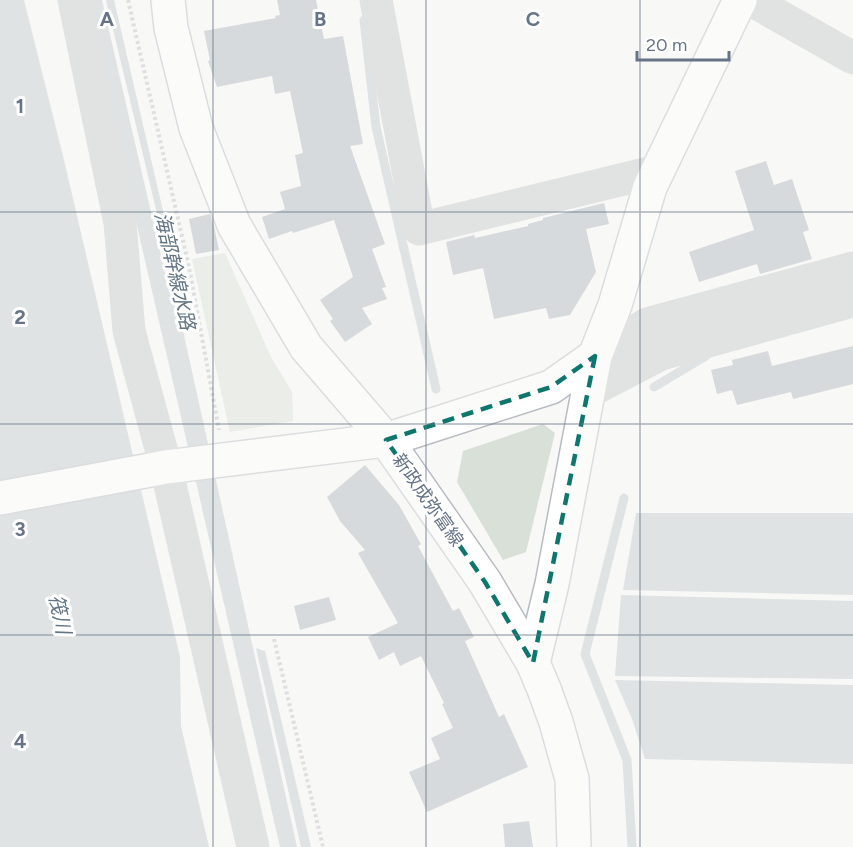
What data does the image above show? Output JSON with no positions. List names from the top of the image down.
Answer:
{
  "streets": {
    "main road": ["新政成弥富線"]
  },
  "water": ["海部幹線水路", "筏川"],
  "scale_bar": "20 m",
  "grid": {
    "columns": ["A", "B", "C"],
    "rows": [
      "1",
      "2",
      "3",
      "4"
    ]
  }
}
